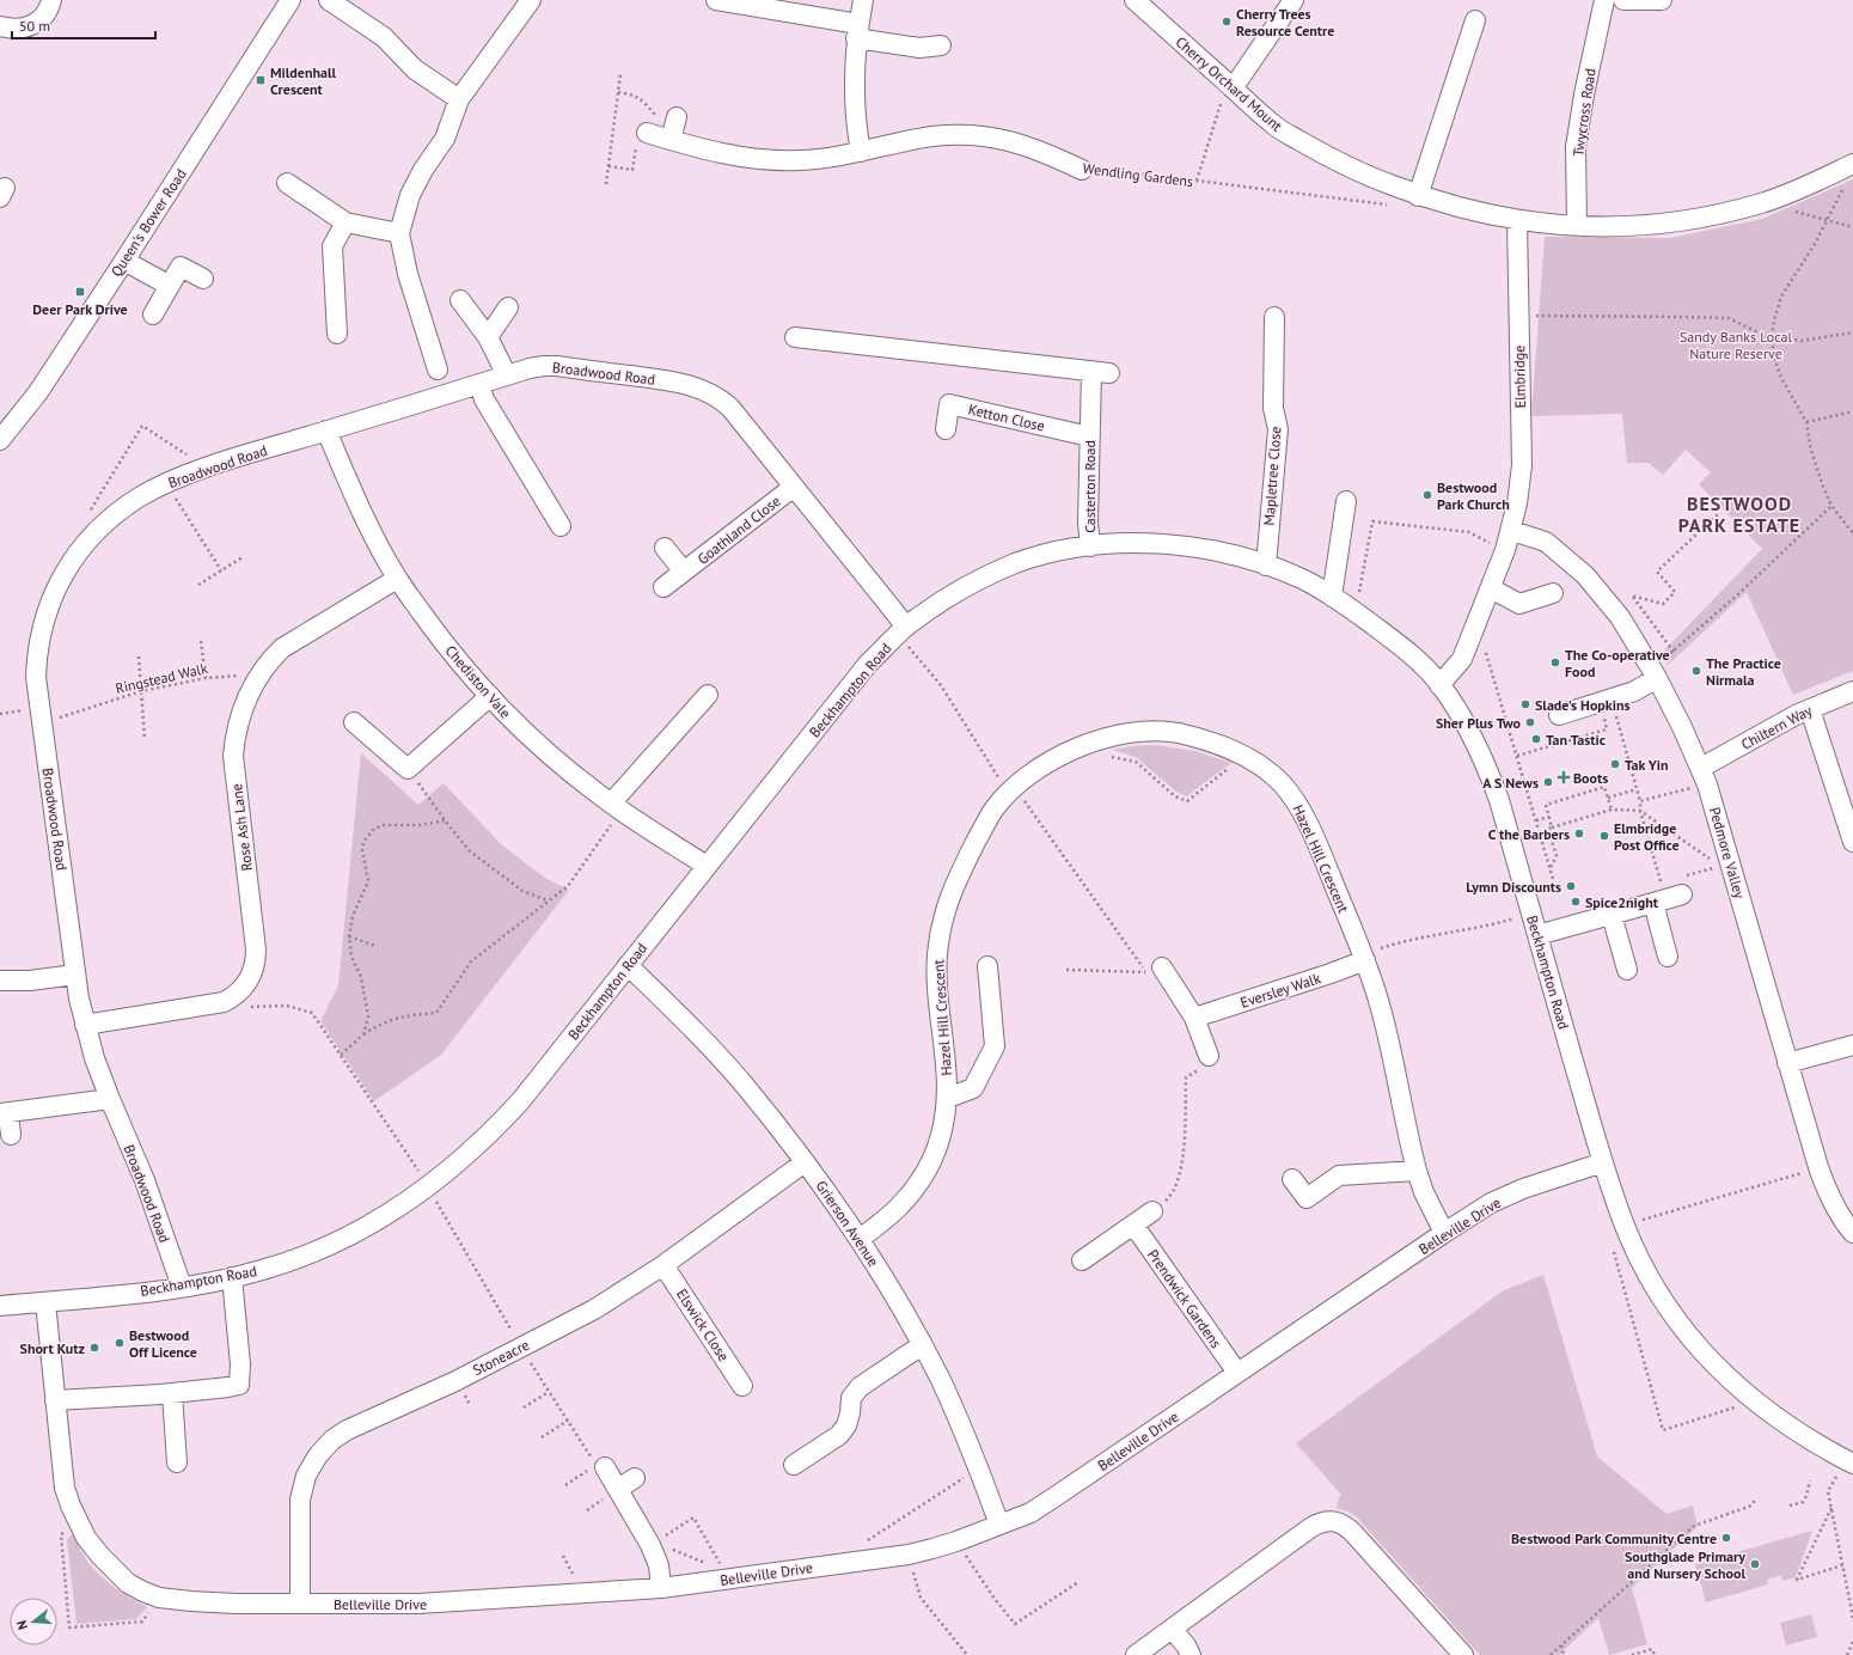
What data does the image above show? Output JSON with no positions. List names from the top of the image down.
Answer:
{
  "streets": {
    "street": [
      "Cherry Orchard Mount",
      "Twycross Road",
      "Wendling Gardens",
      "Queen's Bower Road",
      "Broadwood Road",
      "Elmbridge",
      "Ketton Close",
      "Mapletree Close",
      "Casterton Road",
      "Goathland Close",
      "Chediston Vale",
      "Beckhampton Road",
      "Chiltern Way",
      "Rose Ash Lane",
      "Pedmore Valley",
      "Hazel Hill Crescent",
      "Eversley Walk",
      "Grierson Avenue",
      "Belleville Drive",
      "Prendwick Gardens",
      "Elswick Close",
      "Stoneacre"
    ],
    "path": ["Ringstead Walk"]
  },
  "crossings": [
    ["Cherry Orchard Mount", "Twycross Road"],
    ["Cherry Orchard Mount", "Elmbridge"],
    ["Broadwood Road", "Goathland Close"],
    ["Broadwood Road", "Ringstead Walk"],
    ["Broadwood Road", "Chediston Vale"],
    ["Broadwood Road", "Beckhampton Road"],
    ["Elmbridge", "Beckhampton Road"],
    ["Elmbridge", "Pedmore Valley"],
    ["Ketton Close", "Casterton Road"],
    ["Mapletree Close", "Beckhampton Road"],
    ["Casterton Road", "Beckhampton Road"],
    ["Ringstead Walk", "Rose Ash Lane"],
    ["Chediston Vale", "Beckhampton Road"],
    ["Chediston Vale", "Rose Ash Lane"],
    ["Beckhampton Road", "Grierson Avenue"],
    ["Beckhampton Road", "Belleville Drive"],
    ["Chiltern Way", "Pedmore Valley"],
    ["Hazel Hill Crescent", "Eversley Walk"],
    ["Hazel Hill Crescent", "Grierson Avenue"],
    ["Hazel Hill Crescent", "Belleville Drive"],
    ["Grierson Avenue", "Belleville Drive"],
    ["Grierson Avenue", "Stoneacre"],
    ["Belleville Drive", "Prendwick Gardens"],
    ["Belleville Drive", "Stoneacre"],
    ["Elswick Close", "Stoneacre"]
  ],
  "districts": ["BESTWOOD PARK ESTATE"],
  "parks": ["Sandy Banks Local Nature Reserve"],
  "places": {
    "other": [
      "Cherry Trees Resource Centre",
      "Bestwood Park Church",
      "The Co-operative Food",
      "The Practice Nirmala",
      "Slade's Hopkins",
      "Sher Plus Two",
      "Tan Tastic",
      "Tak Yin",
      "A S News",
      "C the Barbers",
      "Elmbridge Post Office",
      "Lymn Discounts",
      "Spice2night",
      "Bestwood Off Licence",
      "Short Kutz",
      "Bestwood Park Community Centre",
      "Southglade Primary and Nursery School"
    ],
    "transit": ["Mildenhall Crescent", "Deer Park Drive"],
    "health": ["Boots"]
  },
  "scale_bar": "50 m",
  "north": "left"
}
